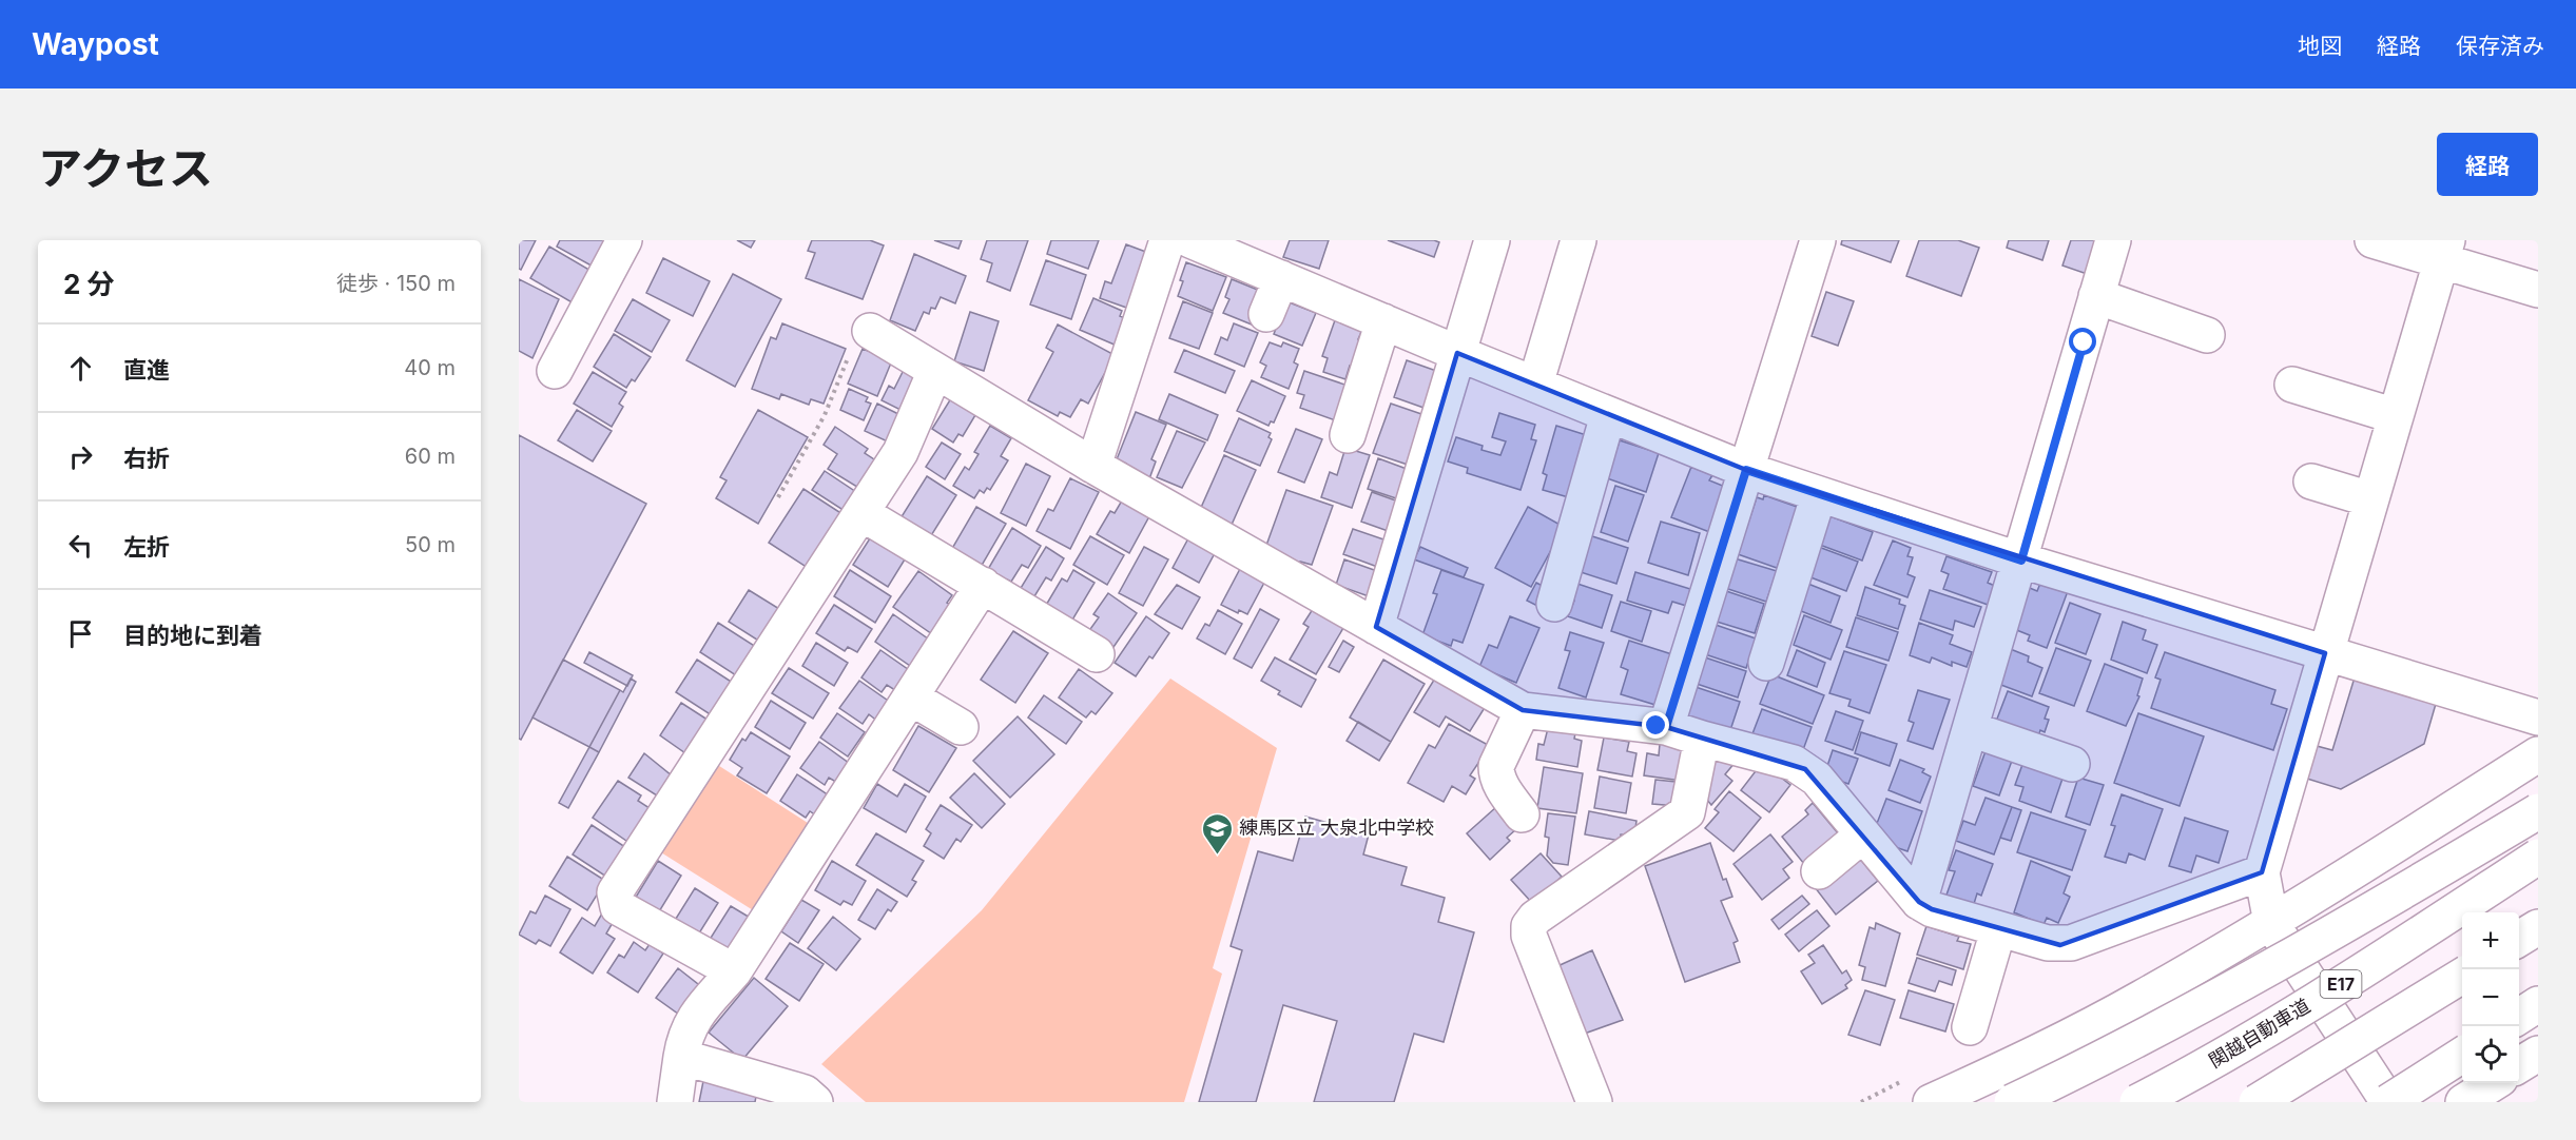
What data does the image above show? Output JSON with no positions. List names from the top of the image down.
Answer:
{
  "streets": {
    "main road": ["E17", "関越自動車道"]
  },
  "places": {
    "school or university": ["練馬区立 大泉北中学校"]
  },
  "page": {
    "header": "Waypost",
    "nav": ["地図", "経路", "保存済み"],
    "title": "アクセス",
    "buttons": "経路",
    "heading": ["2 分", "徒歩 · 150 m"],
    "list": [
      ["直進", "40 m"],
      ["右折", "60 m"],
      ["左折", "50 m"],
      "目的地に到着"
    ],
    "map_buttons": ["+", "−"]
  }
}
